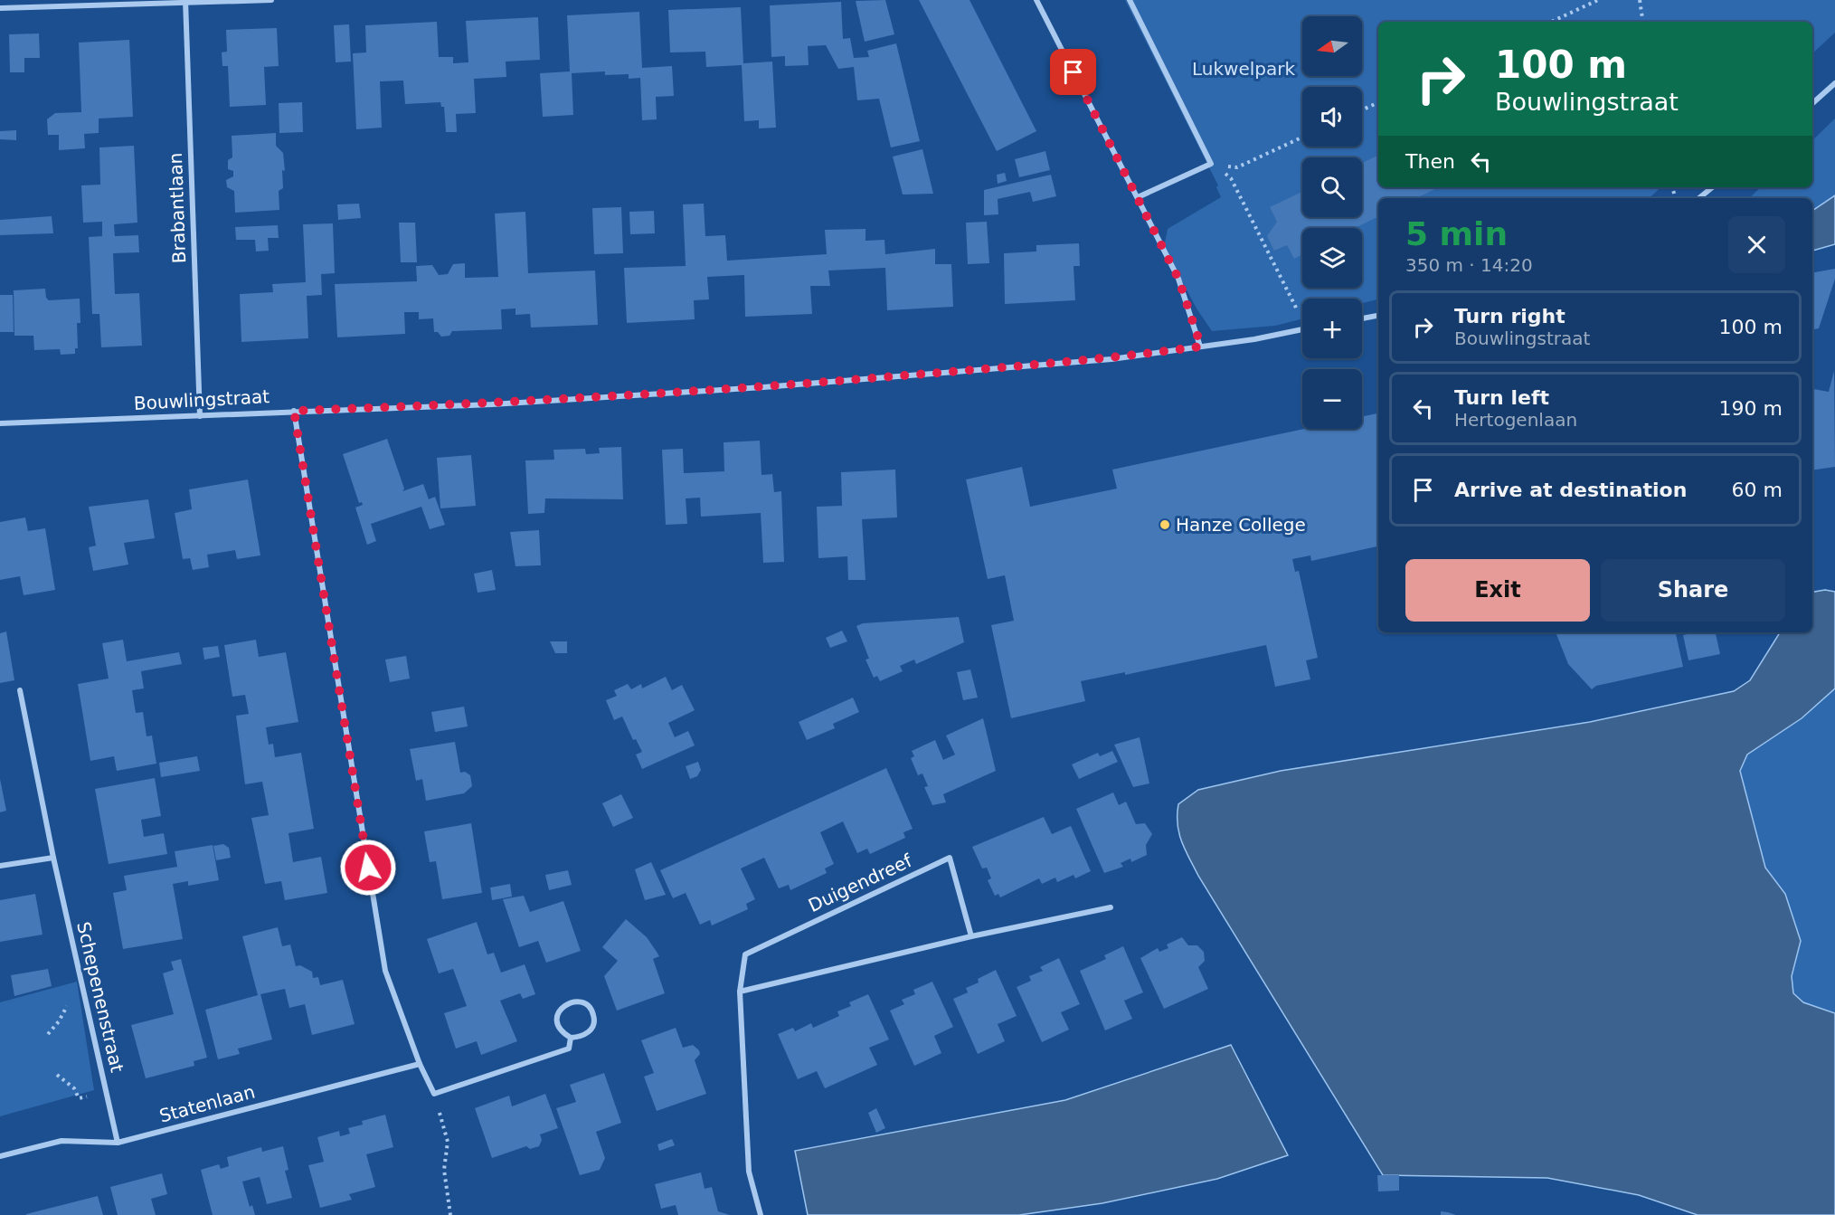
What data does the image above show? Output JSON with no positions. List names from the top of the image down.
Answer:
{
  "streets": {
    "street": [
      "Brabantlaan",
      "Bouwlingstraat",
      "Duigendreef",
      "Schepenenstraat",
      "Statenlaan"
    ]
  },
  "crossings": [
    ["Brabantlaan", "Bouwlingstraat"],
    ["Schepenenstraat", "Statenlaan"]
  ],
  "parks": ["Lukwelpark"],
  "places": ["Hanze College"],
  "north": "left",
  "page": {
    "map_buttons": ["+", "−"],
    "turn": ["100 m", "Bouwlingstraat"],
    "then": "Then",
    "heading": ["5 min", "350 m · 14:20"],
    "list": [
      {
        "name": "Turn right",
        "note": "Bouwlingstraat",
        "value": "100 m"
      },
      {
        "name": "Turn left",
        "note": "Hertogenlaan",
        "value": "190 m"
      },
      {
        "name": "Arrive at destination",
        "value": "60 m"
      }
    ],
    "buttons": ["Exit", "Share"]
  }
}
